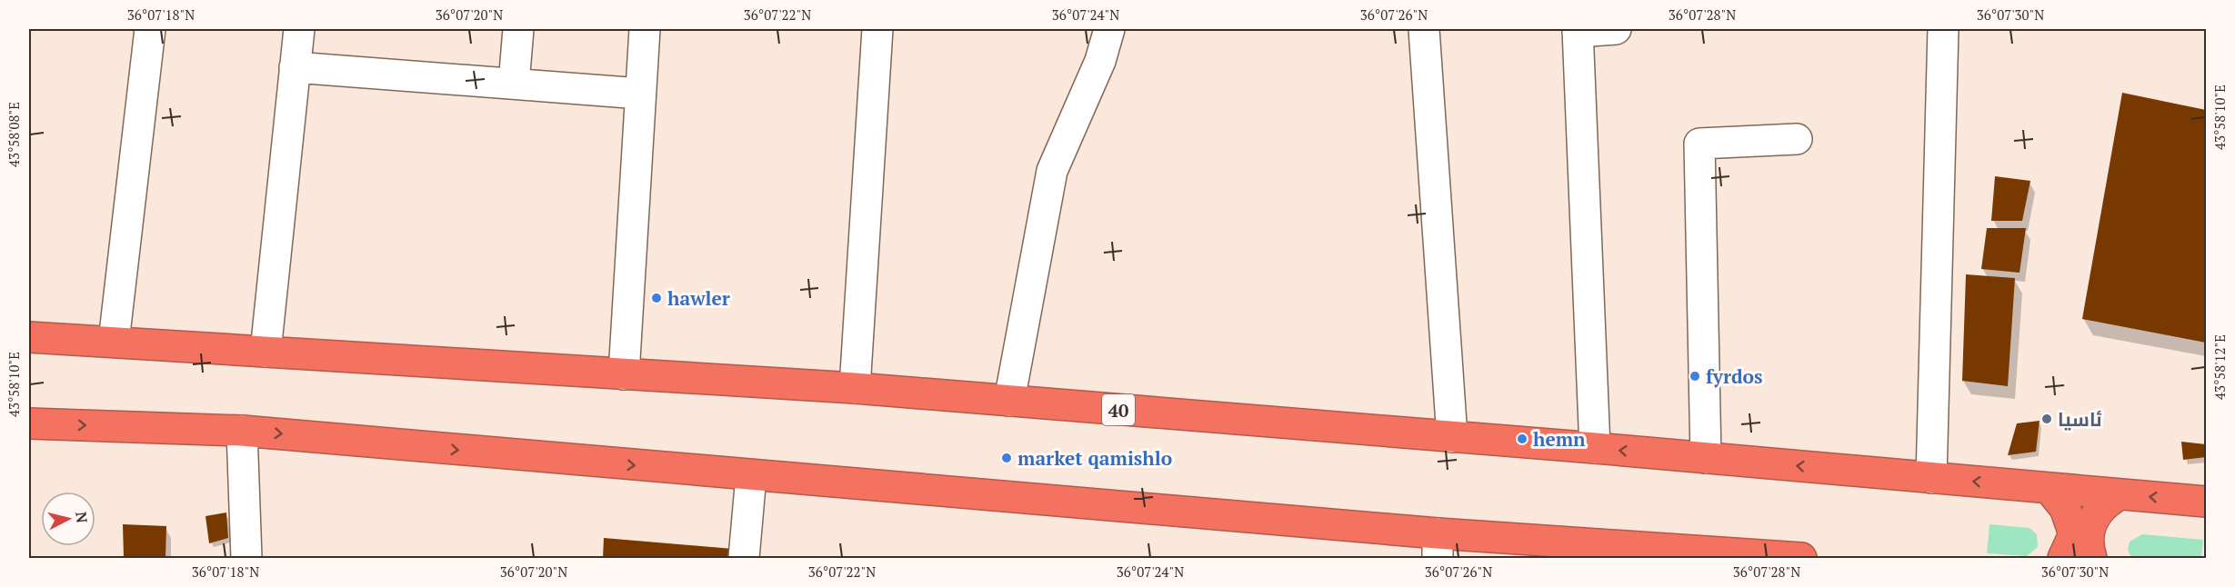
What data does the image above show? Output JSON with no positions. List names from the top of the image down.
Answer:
{
  "streets": {
    "highway": ["40"]
  },
  "places": [
    "hawler",
    "fyrdos",
    "ئاسیا",
    "hemn",
    "market qamishlo"
  ],
  "north": "right",
  "coordinates": [
    "36°07'18\"N",
    "36°07'20\"N",
    "36°07'22\"N",
    "36°07'24\"N",
    "36°07'26\"N",
    "36°07'28\"N",
    "36°07'30\"N",
    "43°58'10\"E",
    "43°58'08\"E",
    "43°58'12\"E"
  ]
}
